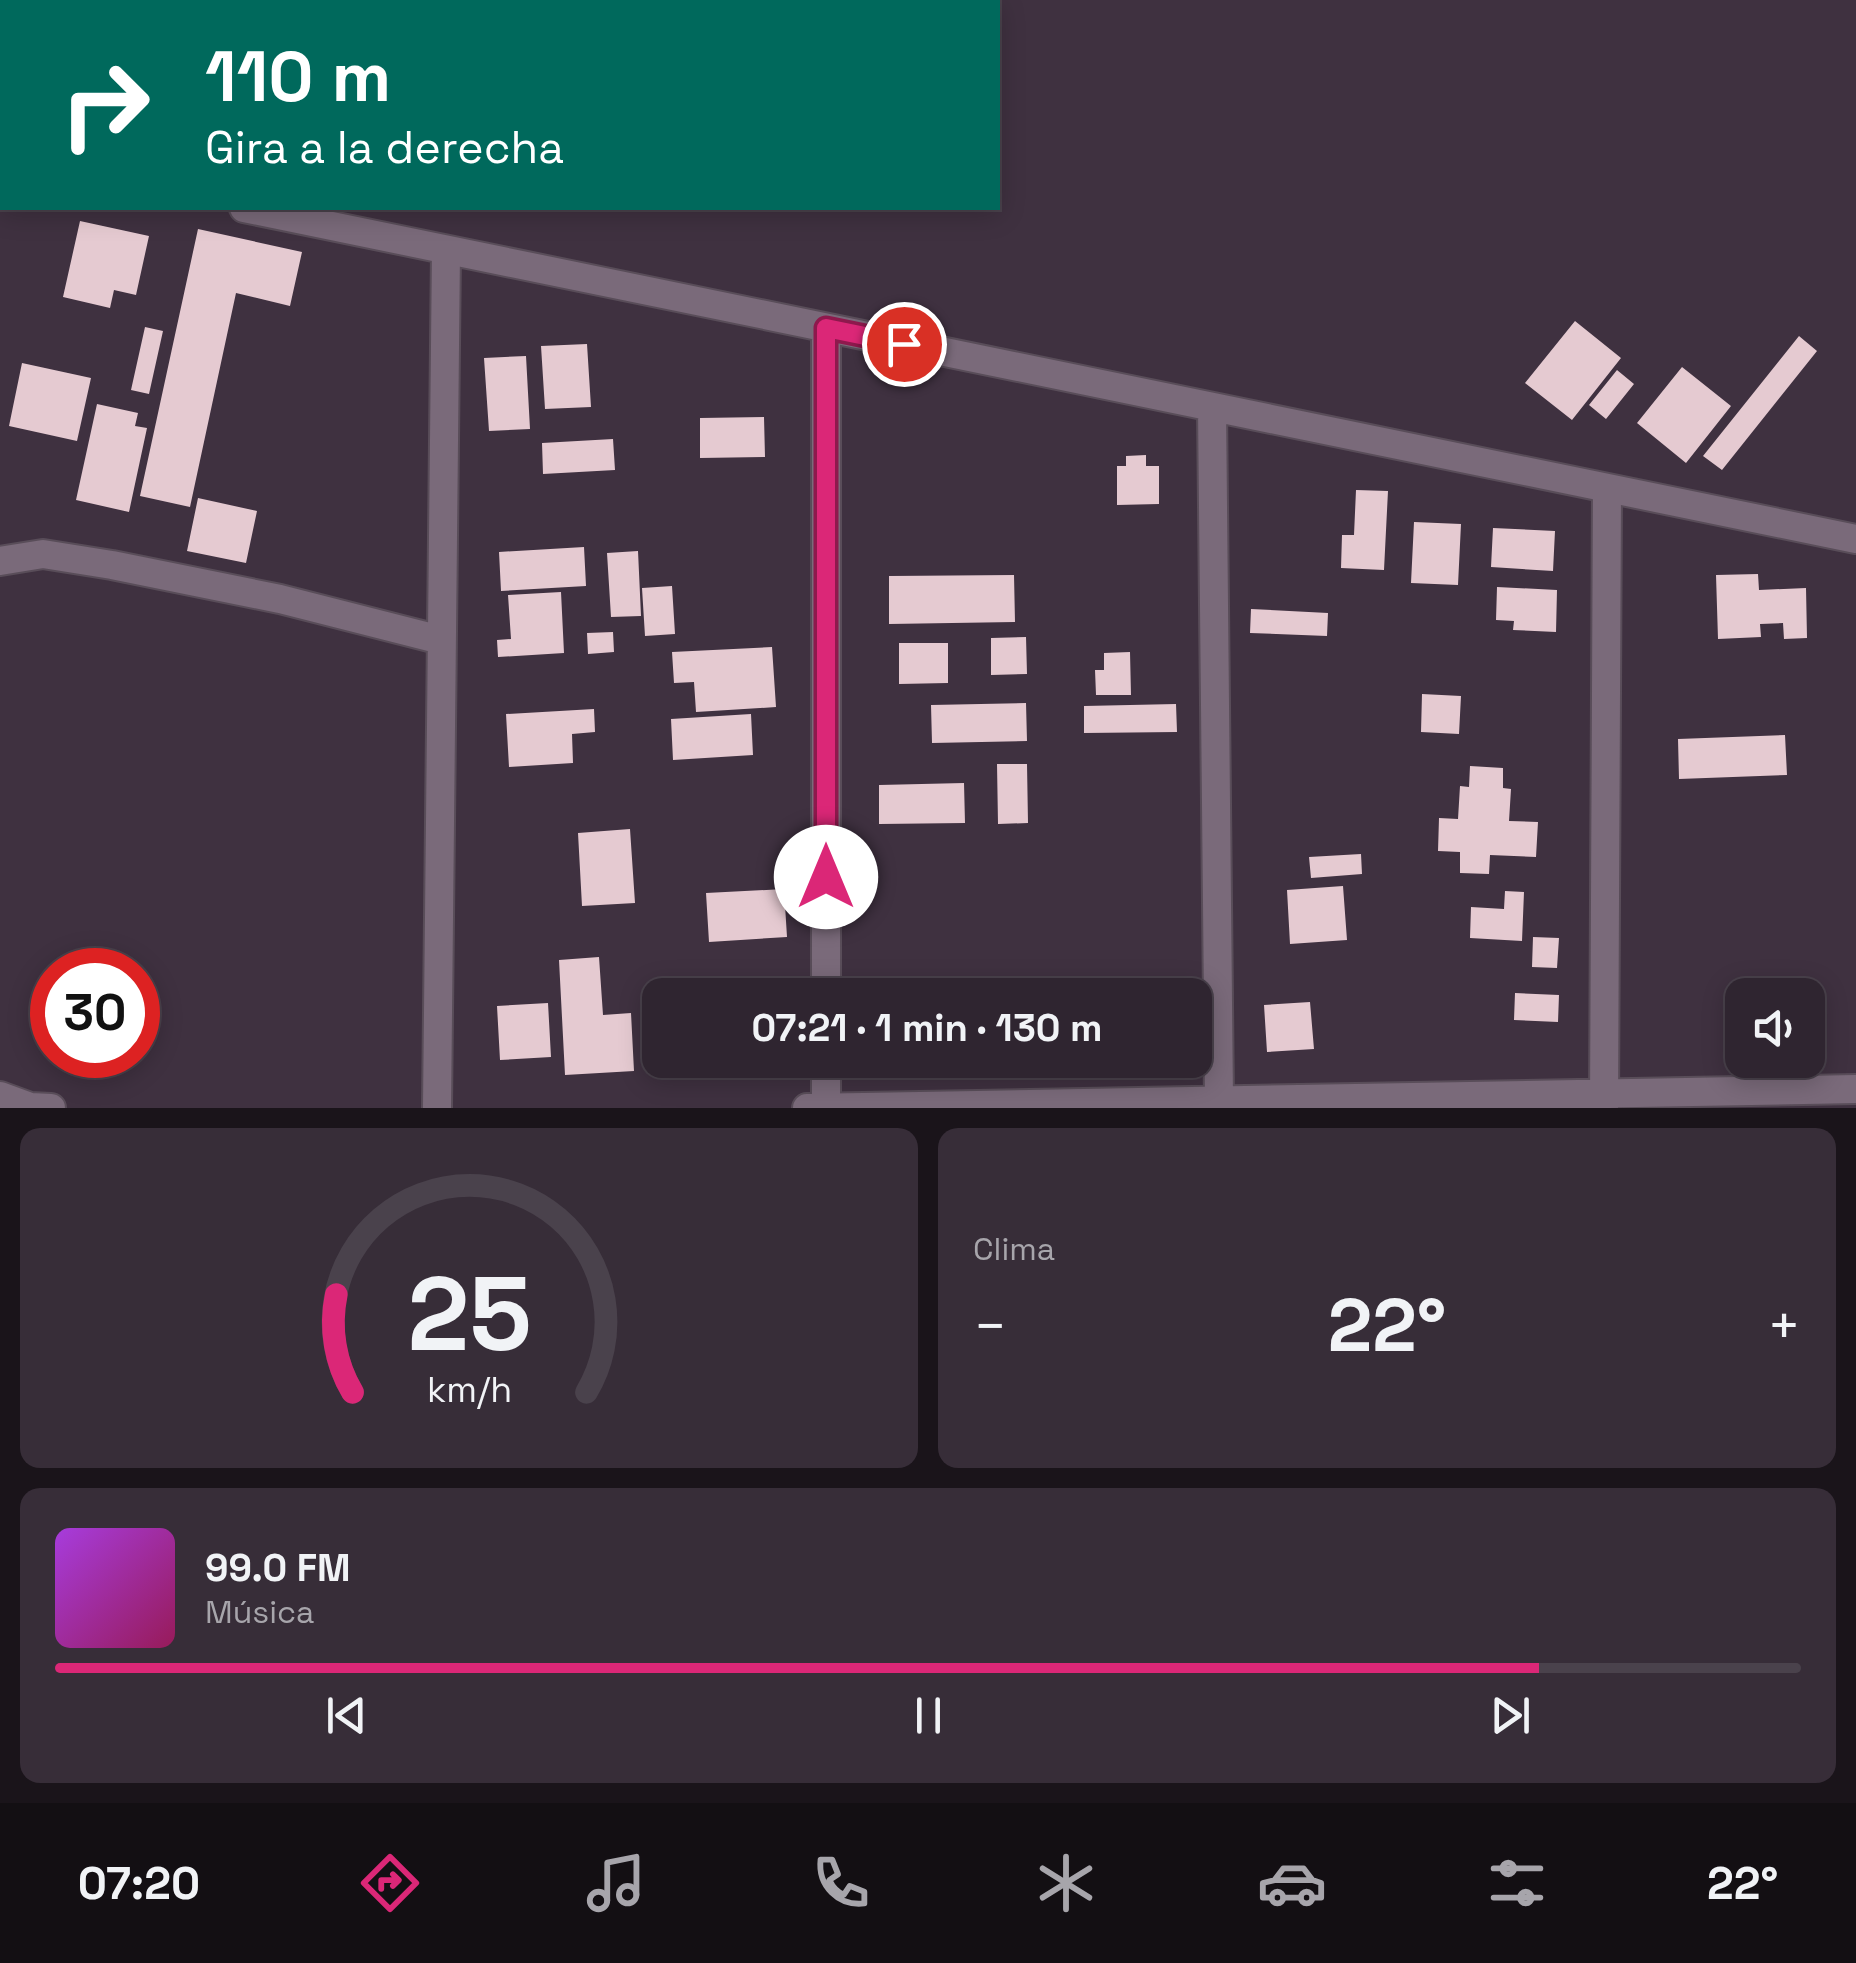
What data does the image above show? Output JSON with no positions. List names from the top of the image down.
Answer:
{
  "page": {
    "turn": ["110 m", "Gira a la derecha"],
    "limit": "30",
    "trip": "07:21 · 1 min · 130 m",
    "tile": "Clima",
    "heat": ["−", "22°", "+"],
    "song": ["99.0 FM", "Música"],
    "tabs": ["07:20", "22°"],
    "gauge": ["25", "km/h"]
  }
}
